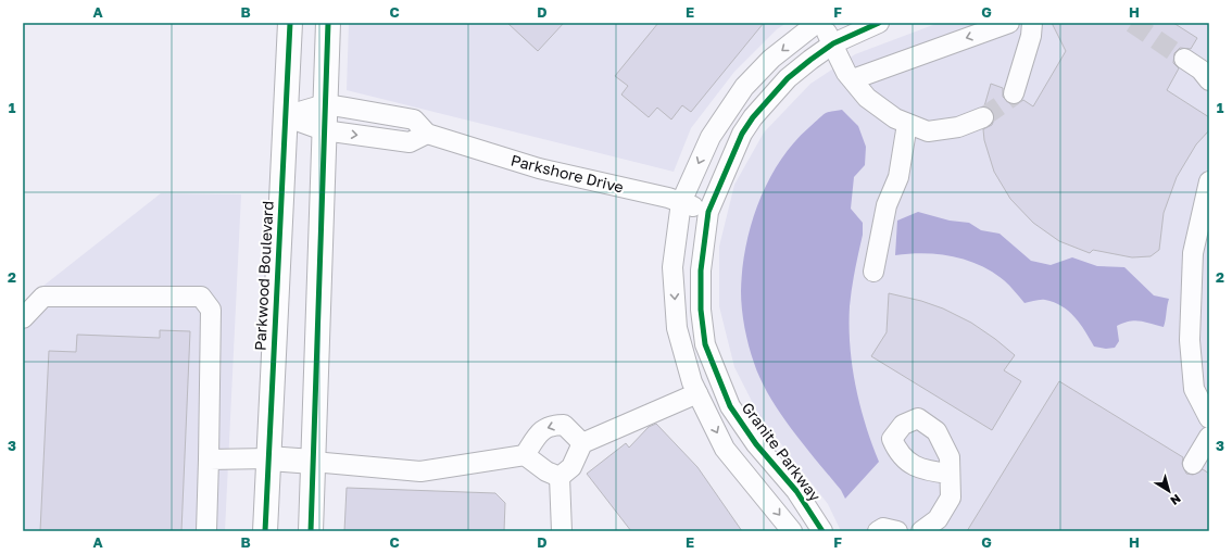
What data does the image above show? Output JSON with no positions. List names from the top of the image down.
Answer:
{
  "streets": {
    "main road": ["Parkwood Boulevard"],
    "street": ["Parkshore Drive", "Granite Parkway"]
  },
  "crossings": [
    ["Parkshore Drive", "Parkwood Boulevard"],
    ["Parkshore Drive", "Granite Parkway"]
  ],
  "north": "bottom right",
  "grid": {
    "columns": [
      "A",
      "B",
      "C",
      "D",
      "E",
      "F",
      "G",
      "H"
    ],
    "rows": ["1", "2", "3"]
  }
}
